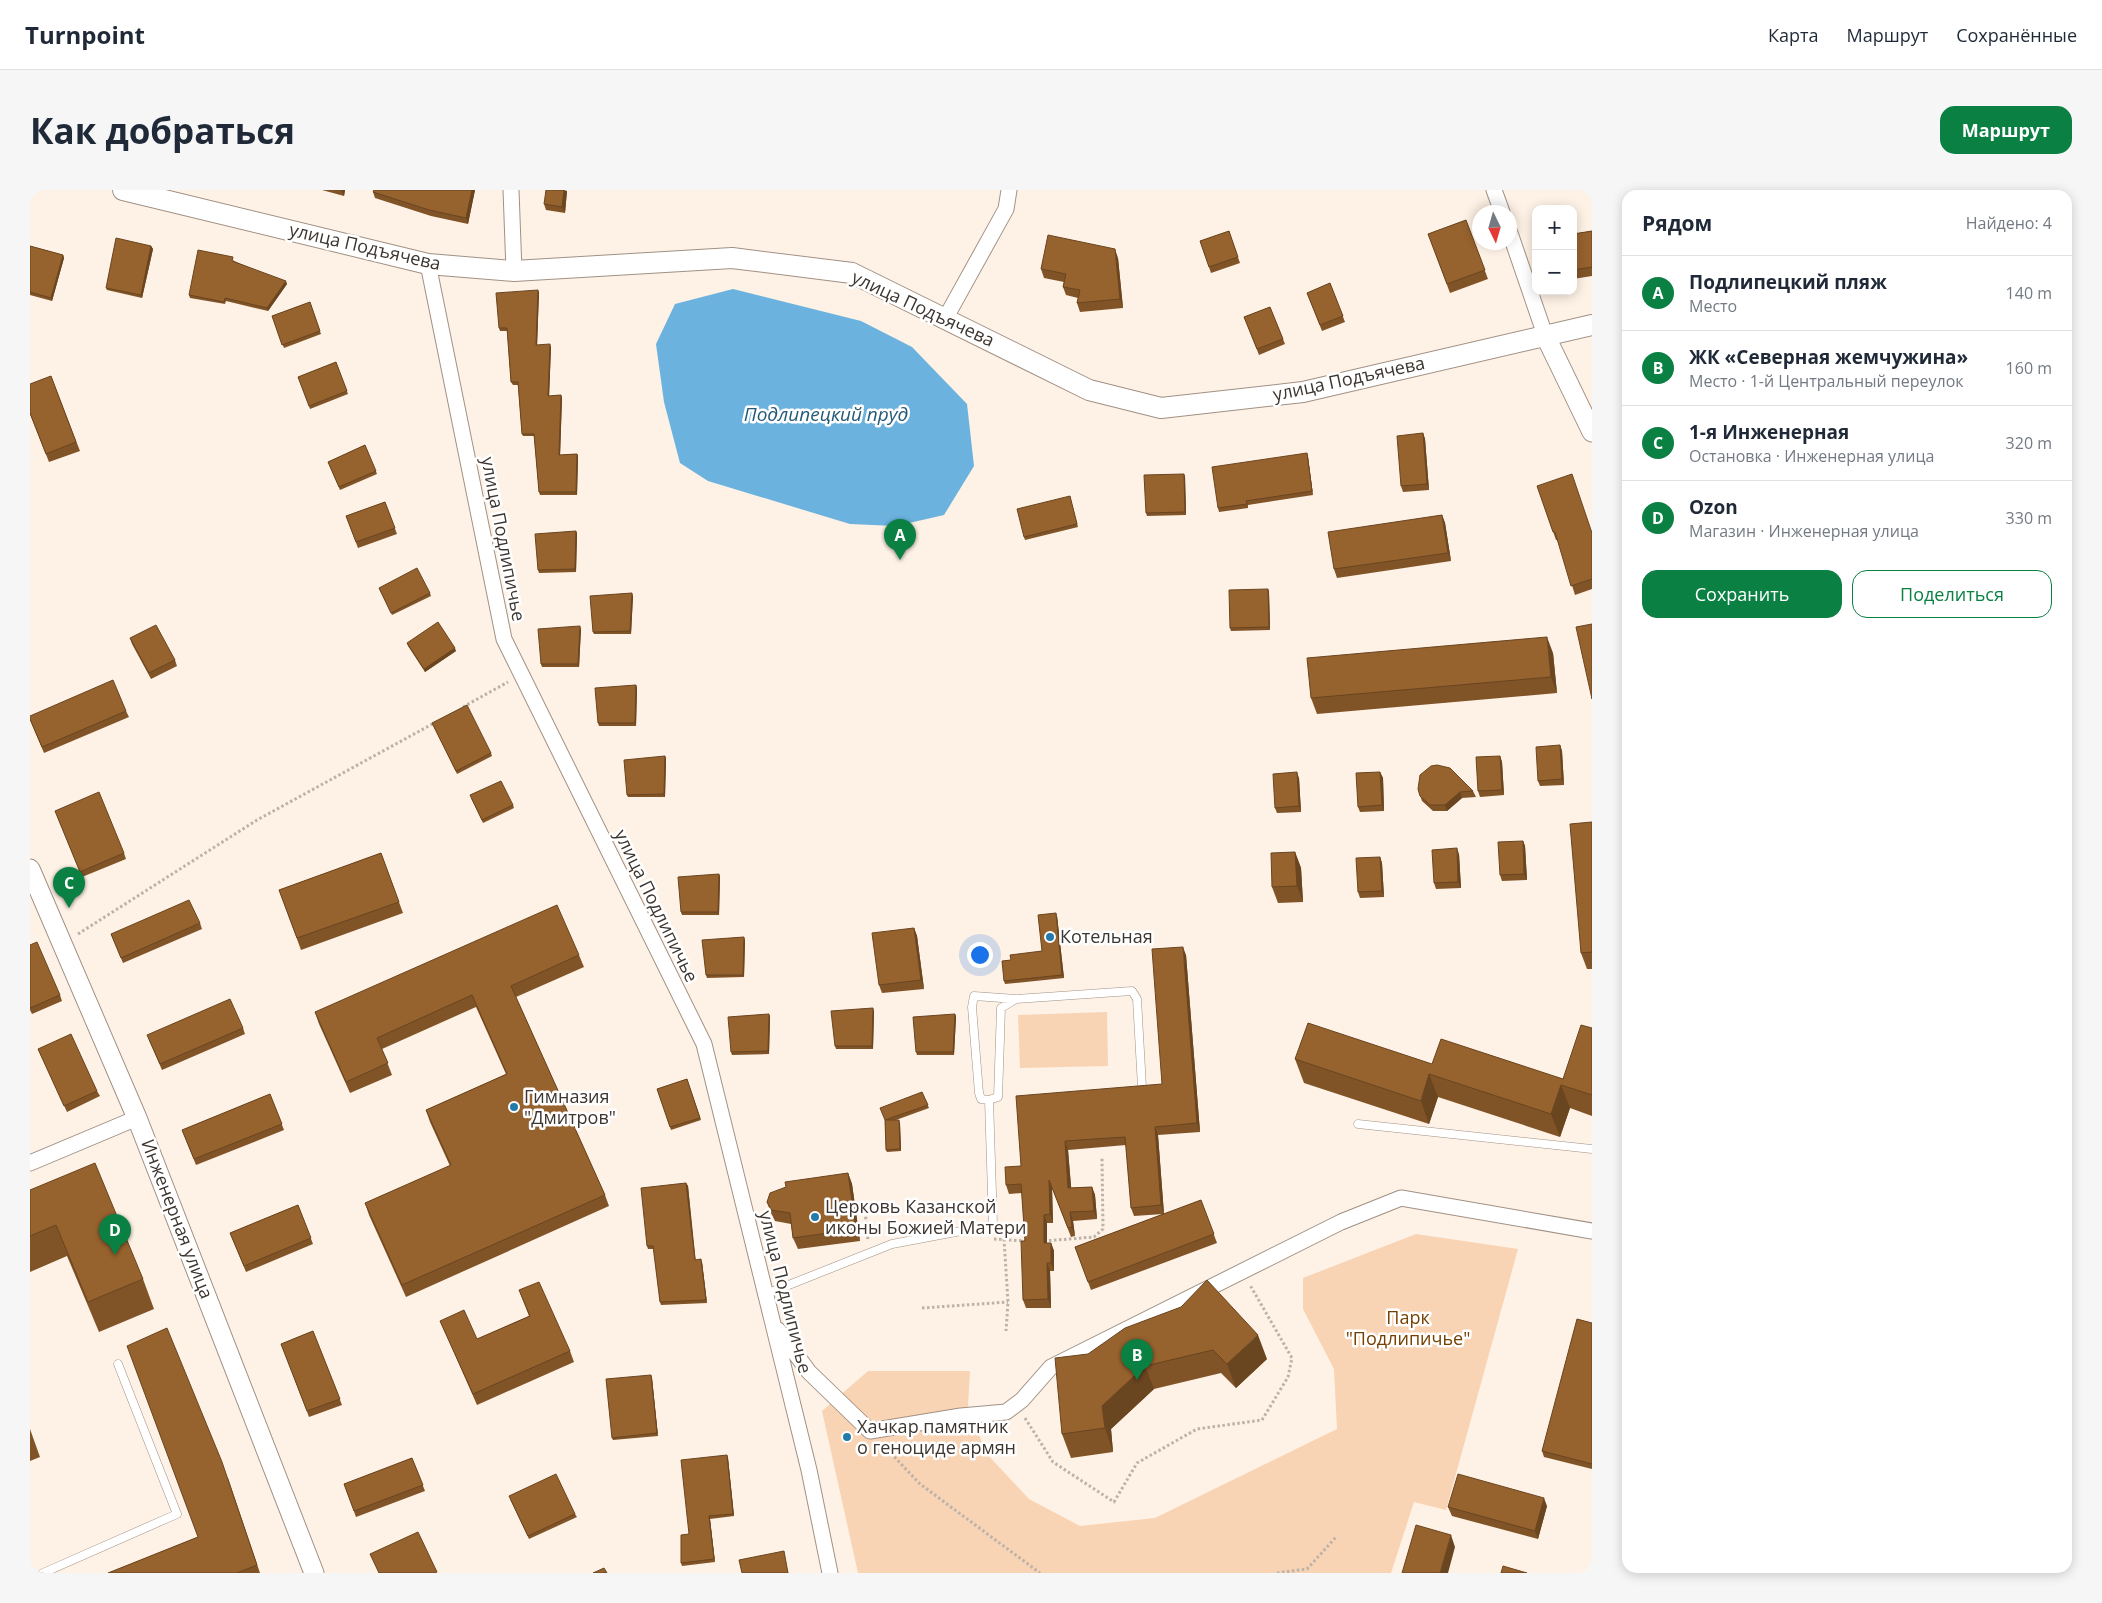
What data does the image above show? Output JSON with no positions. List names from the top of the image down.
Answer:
{
  "streets": {
    "main road": ["улица Подъячева"],
    "street": ["улица Подлипичье", "Инженерная улица"]
  },
  "crossings": [
    ["улица Подъячева", "улица Подлипичье"]
  ],
  "water": ["Подлипецкий пруд"],
  "parks": ["Парк \"Подлипичье\""],
  "places": [
    "Котельная",
    "Гимназия \"Дмитров\"",
    "Церковь Казанской иконы Божией Матери",
    "Хачкар памятник о геноциде армян"
  ],
  "north": "bottom",
  "page": {
    "header": "Turnpoint",
    "nav": ["Карта", "Маршрут", "Сохранённые"],
    "buttons": [
      "Маршрут",
      ["Сохранить", "Поделиться"]
    ],
    "title": "Как добраться",
    "heading": ["Рядом", "Найдено: 4"],
    "map_buttons": ["+", "−"],
    "list": [
      {
        "mark": "A",
        "name": "Подлипецкий пляж",
        "note": "Место",
        "value": "140 m"
      },
      {
        "mark": "B",
        "name": "ЖК «Северная жемчужина»",
        "note": "Место · 1-й Центральный переулок",
        "value": "160 m"
      },
      {
        "mark": "C",
        "name": "1-я Инженерная",
        "note": "Остановка · Инженерная улица",
        "value": "320 m"
      },
      {
        "mark": "D",
        "name": "Ozon",
        "note": "Магазин · Инженерная улица",
        "value": "330 m"
      }
    ],
    "pins": [
      "A",
      "C",
      "D",
      "B"
    ]
  }
}
